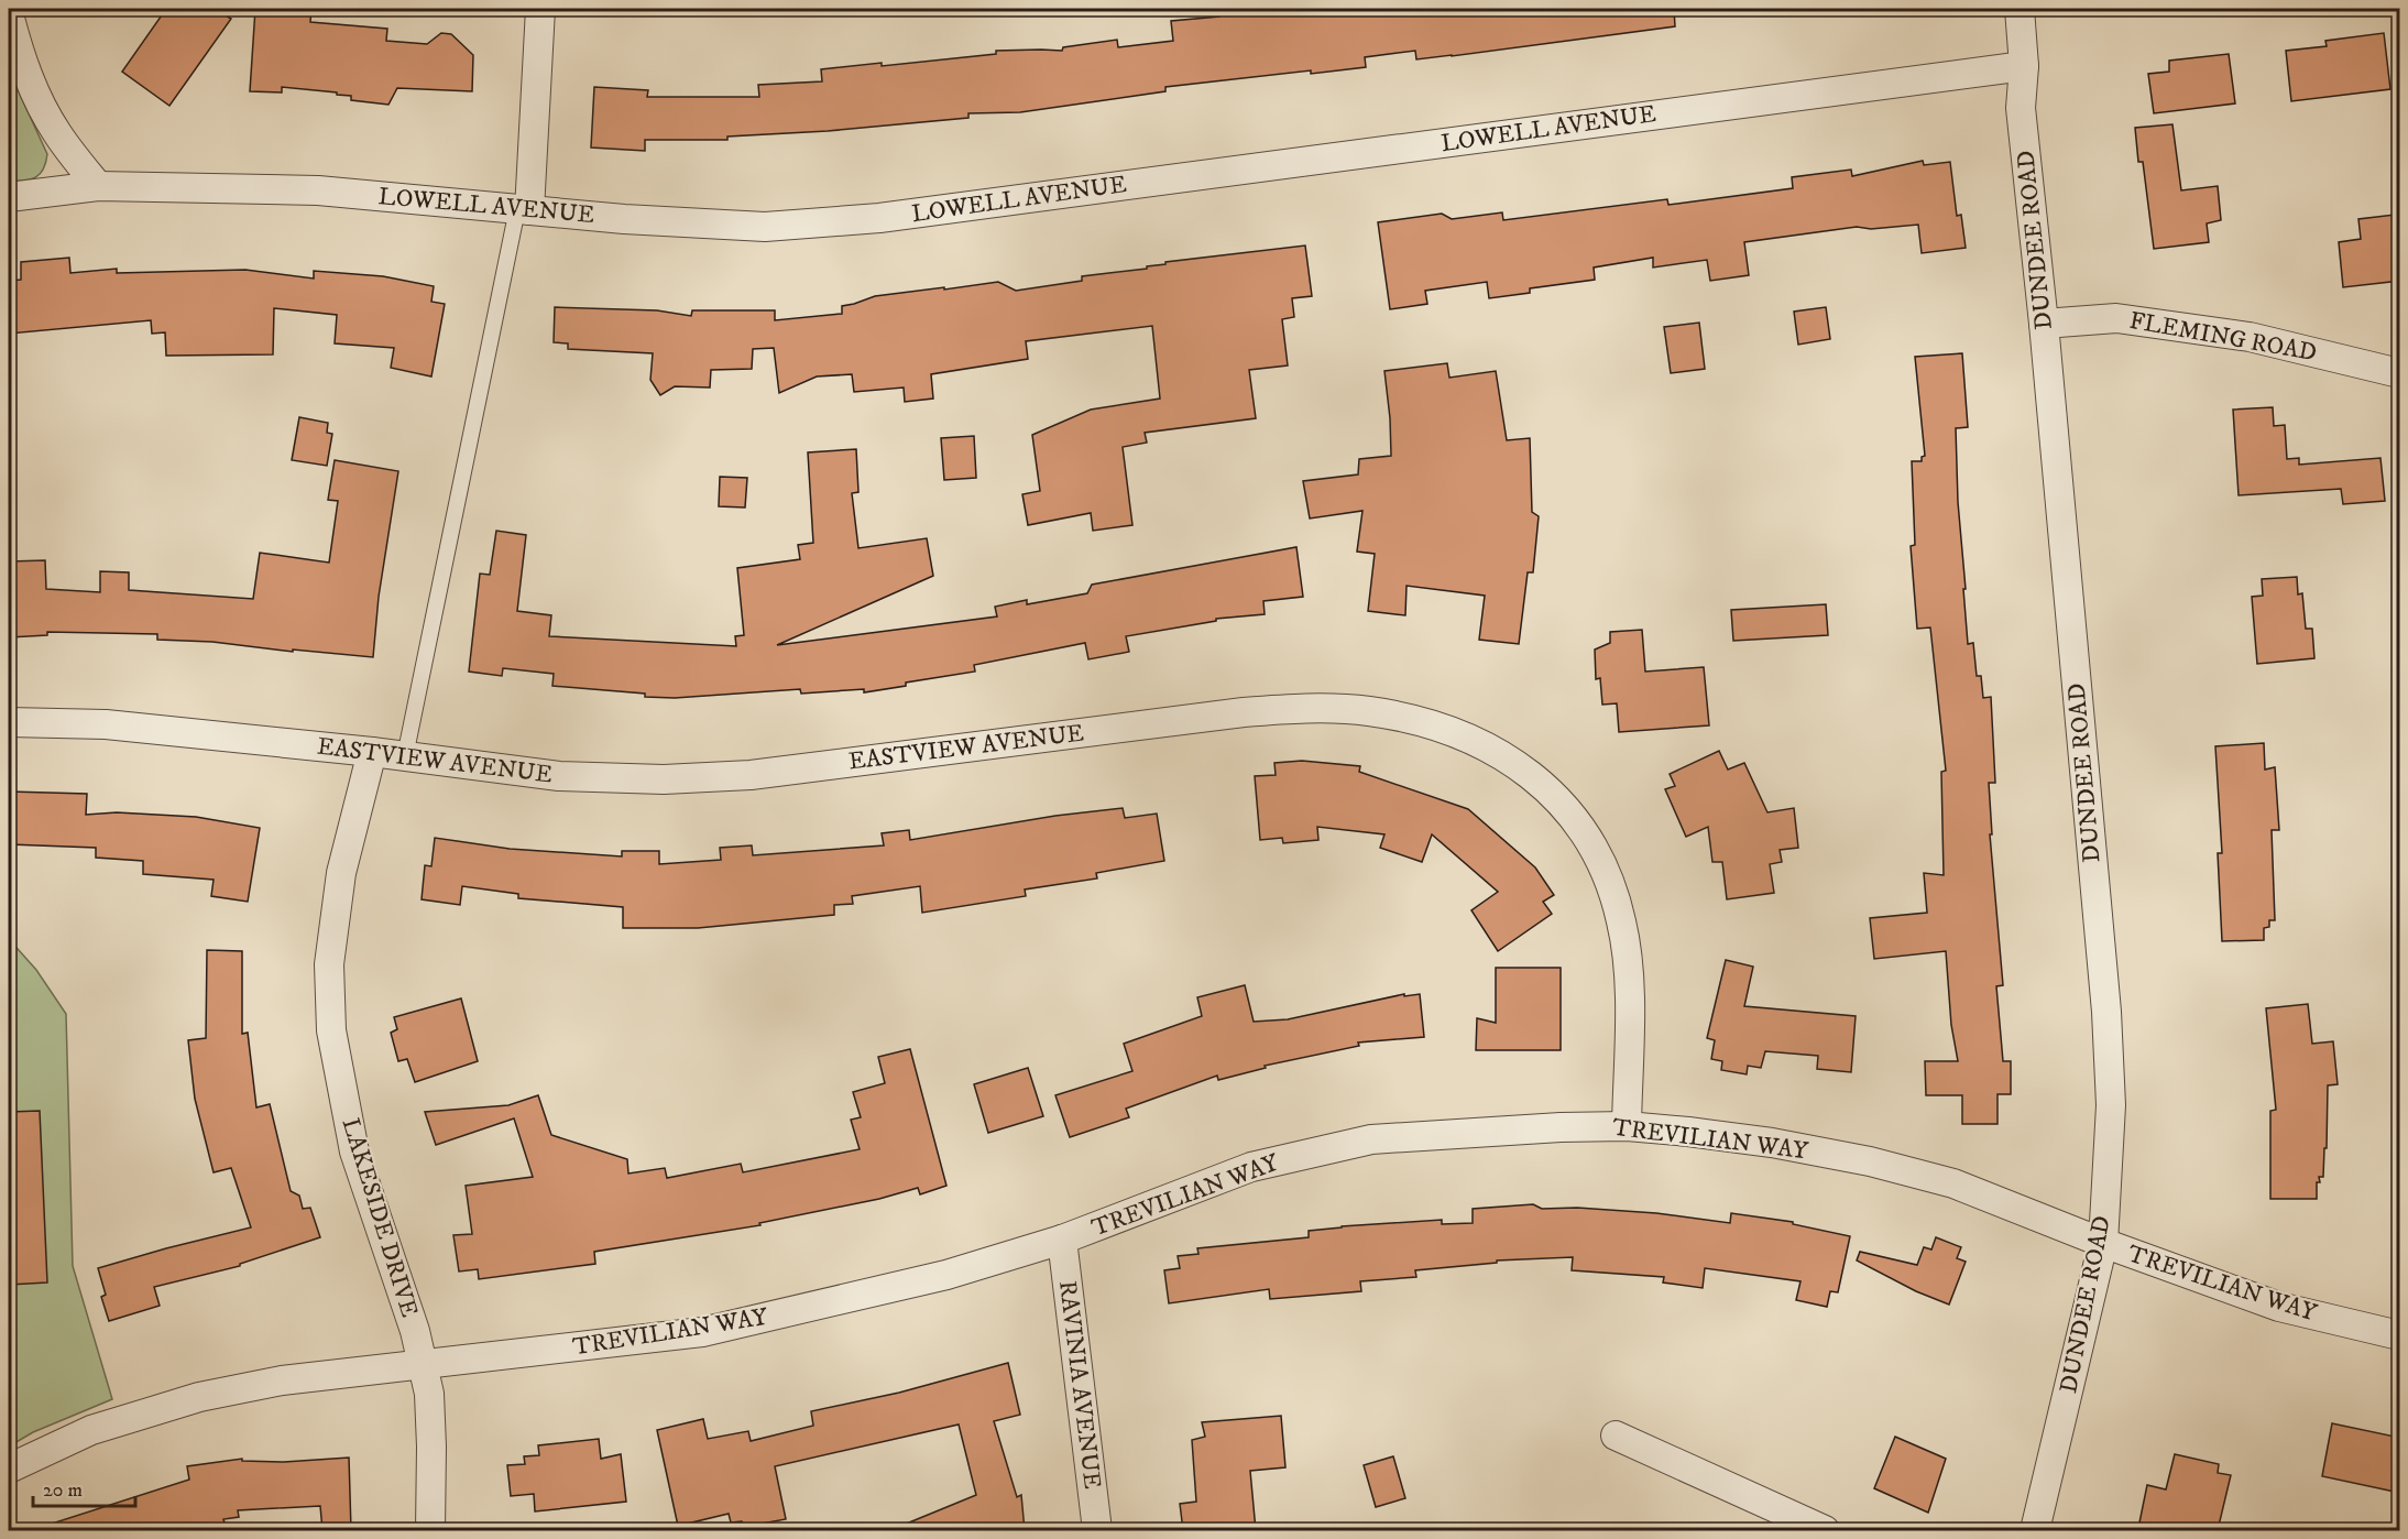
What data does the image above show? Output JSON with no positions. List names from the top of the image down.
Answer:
{
  "streets": {
    "street": [
      "LOWELL AVENUE",
      "DUNDEE ROAD",
      "FLEMING ROAD",
      "EASTVIEW AVENUE",
      "TREVILIAN WAY",
      "LAKESIDE DRIVE",
      "RAVINIA AVENUE"
    ]
  },
  "crossings": [
    ["LOWELL AVENUE", "DUNDEE ROAD"],
    ["DUNDEE ROAD", "FLEMING ROAD"],
    ["DUNDEE ROAD", "TREVILIAN WAY"],
    ["EASTVIEW AVENUE", "TREVILIAN WAY"],
    ["EASTVIEW AVENUE", "LAKESIDE DRIVE"],
    ["TREVILIAN WAY", "LAKESIDE DRIVE"],
    ["TREVILIAN WAY", "RAVINIA AVENUE"]
  ],
  "scale_bar": "20 m"
}
